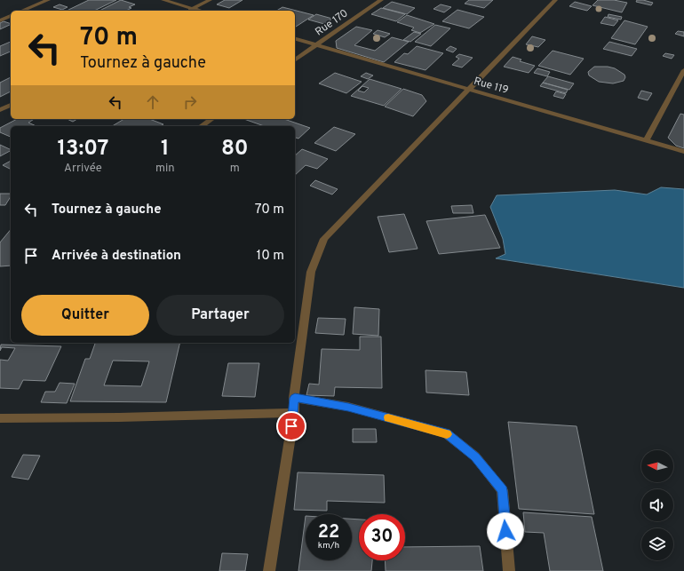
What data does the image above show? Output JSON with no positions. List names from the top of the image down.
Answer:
{
  "streets": {
    "street": ["Rue 170", "Rue 119"]
  },
  "crossings": [
    ["Rue 170", "Rue 119"]
  ],
  "north": "left",
  "page": {
    "turn": ["70 m", "Tournez à gauche"],
    "eta": [
      "13:07",
      "Arrivée",
      "1",
      "min",
      "80",
      "m"
    ],
    "list": [
      {
        "name": "Tournez à gauche",
        "value": "70 m"
      },
      {
        "name": "Arrivée à destination",
        "value": "10 m"
      }
    ],
    "buttons": ["Quitter", "Partager"],
    "speed": "22 km/h",
    "limit": "30"
  }
}
